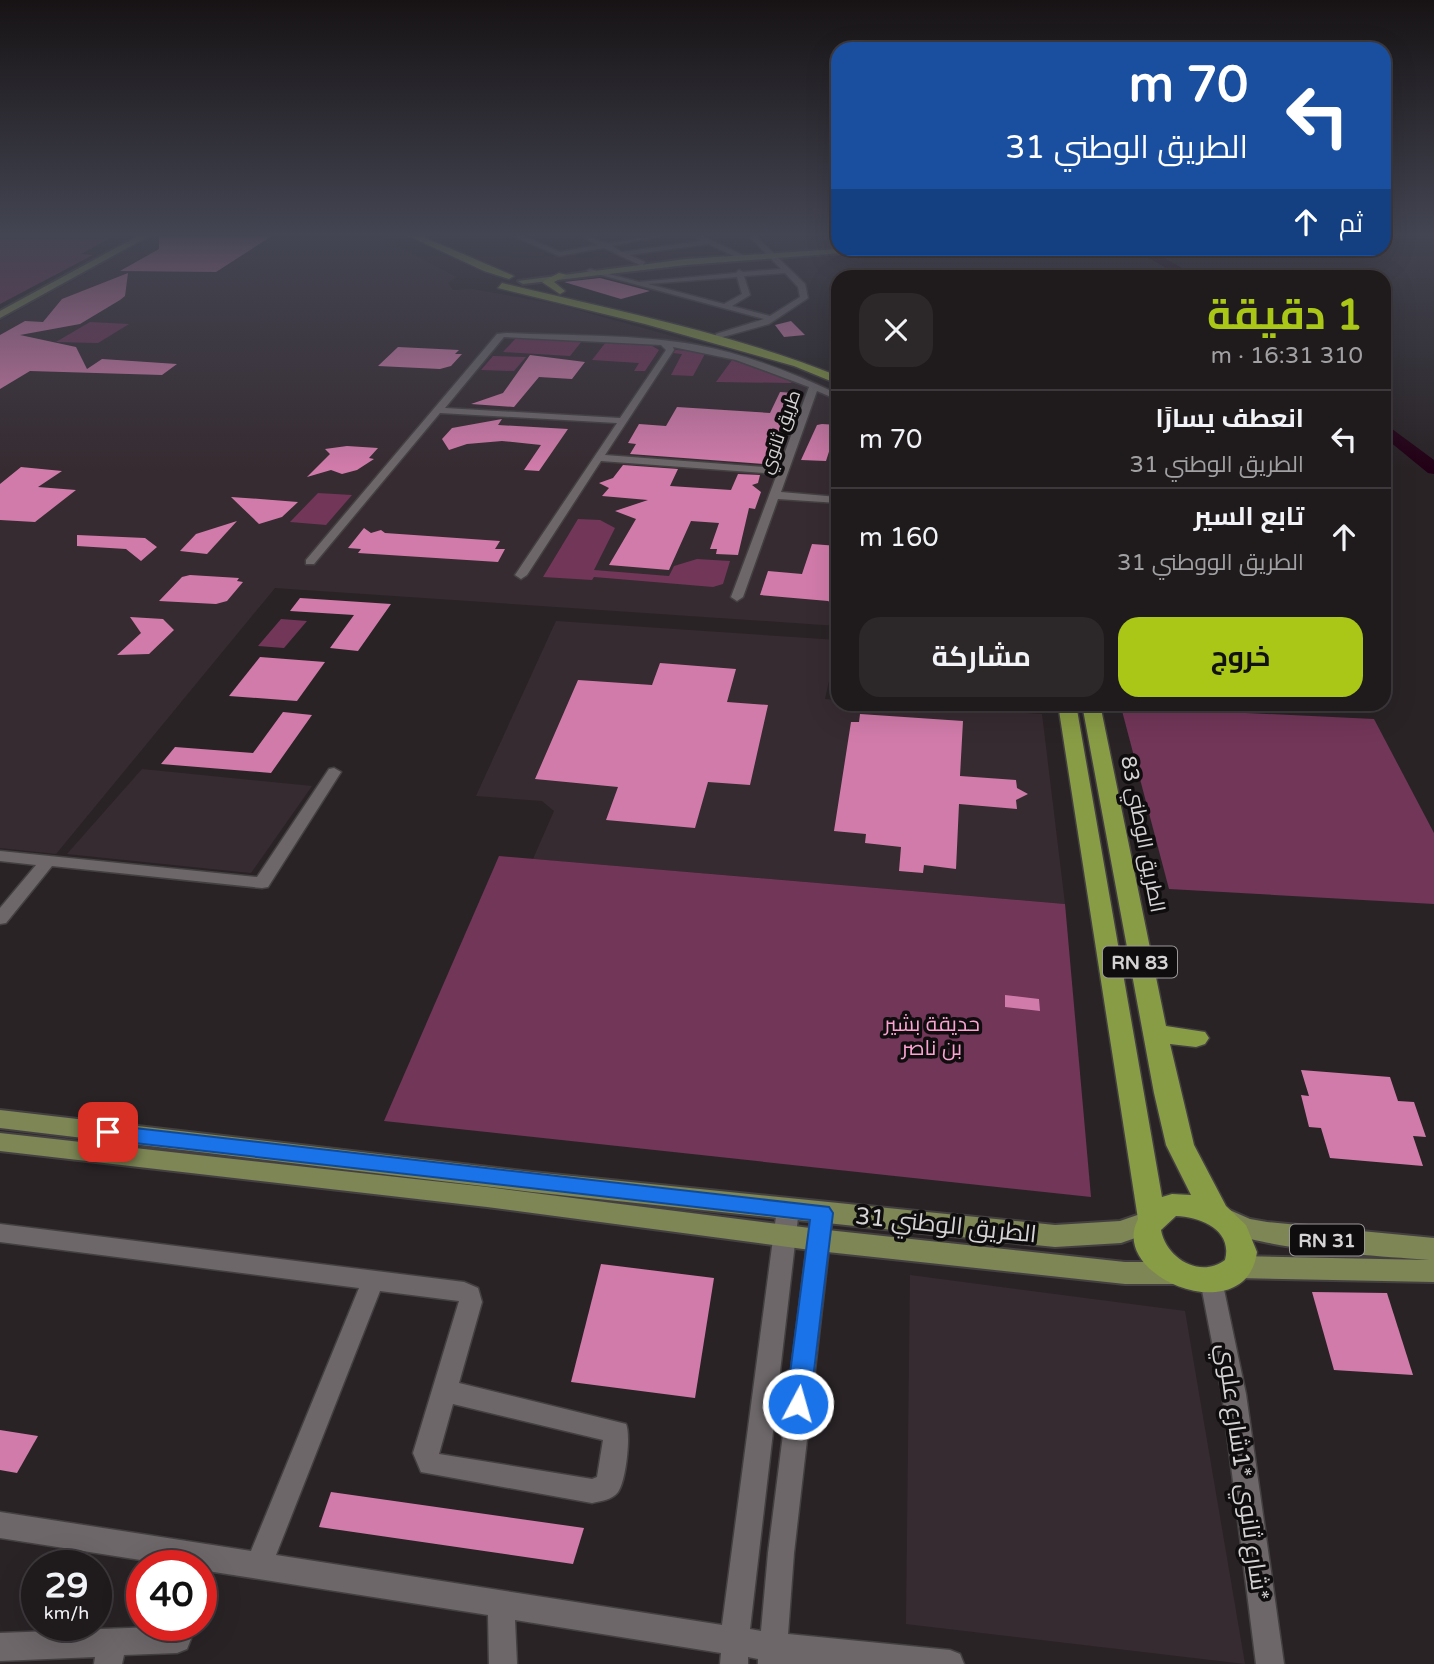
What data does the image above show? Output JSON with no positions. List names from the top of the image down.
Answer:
{
  "streets": {
    "highway": ["الطريق الوطني 83", "RN 83"],
    "main road": ["الطريق الوطني 31", "RN 31"],
    "street": ["طريق ثانوي", "شارع ثانوي *1شارع علوي*"]
  },
  "crossings": [
    ["الطريق الوطني 83", "RN 83"],
    ["الطريق الوطني 83", "الطريق الوطني 31"],
    ["الطريق الوطني 83", "RN 31"],
    ["الطريق الوطني 83", "شارع ثانوي *1شارع علوي*"],
    ["RN 83", "الطريق الوطني 31"],
    ["RN 83", "RN 31"],
    ["RN 83", "شارع ثانوي *1شارع علوي*"],
    ["الطريق الوطني 31", "RN 31"],
    ["الطريق الوطني 31", "شارع ثانوي *1شارع علوي*"],
    ["RN 31", "شارع ثانوي *1شارع علوي*"]
  ],
  "parks": ["حديقة بشير بن ناصر"],
  "page": {
    "turn": ["70 m", "الطريق الوطني 31"],
    "then": "ثم",
    "heading": ["1 دقيقة", "310 m · 16:31"],
    "list": [
      {
        "name": "انعطف يسارًا",
        "note": "الطريق الوطني 31",
        "value": "70 m"
      },
      {
        "name": "تابع السير",
        "note": "الطريق الووطني 31",
        "value": "160 m"
      }
    ],
    "buttons": ["خروج", "مشاركة"],
    "speed": "29 km/h",
    "limit": "40"
  }
}
